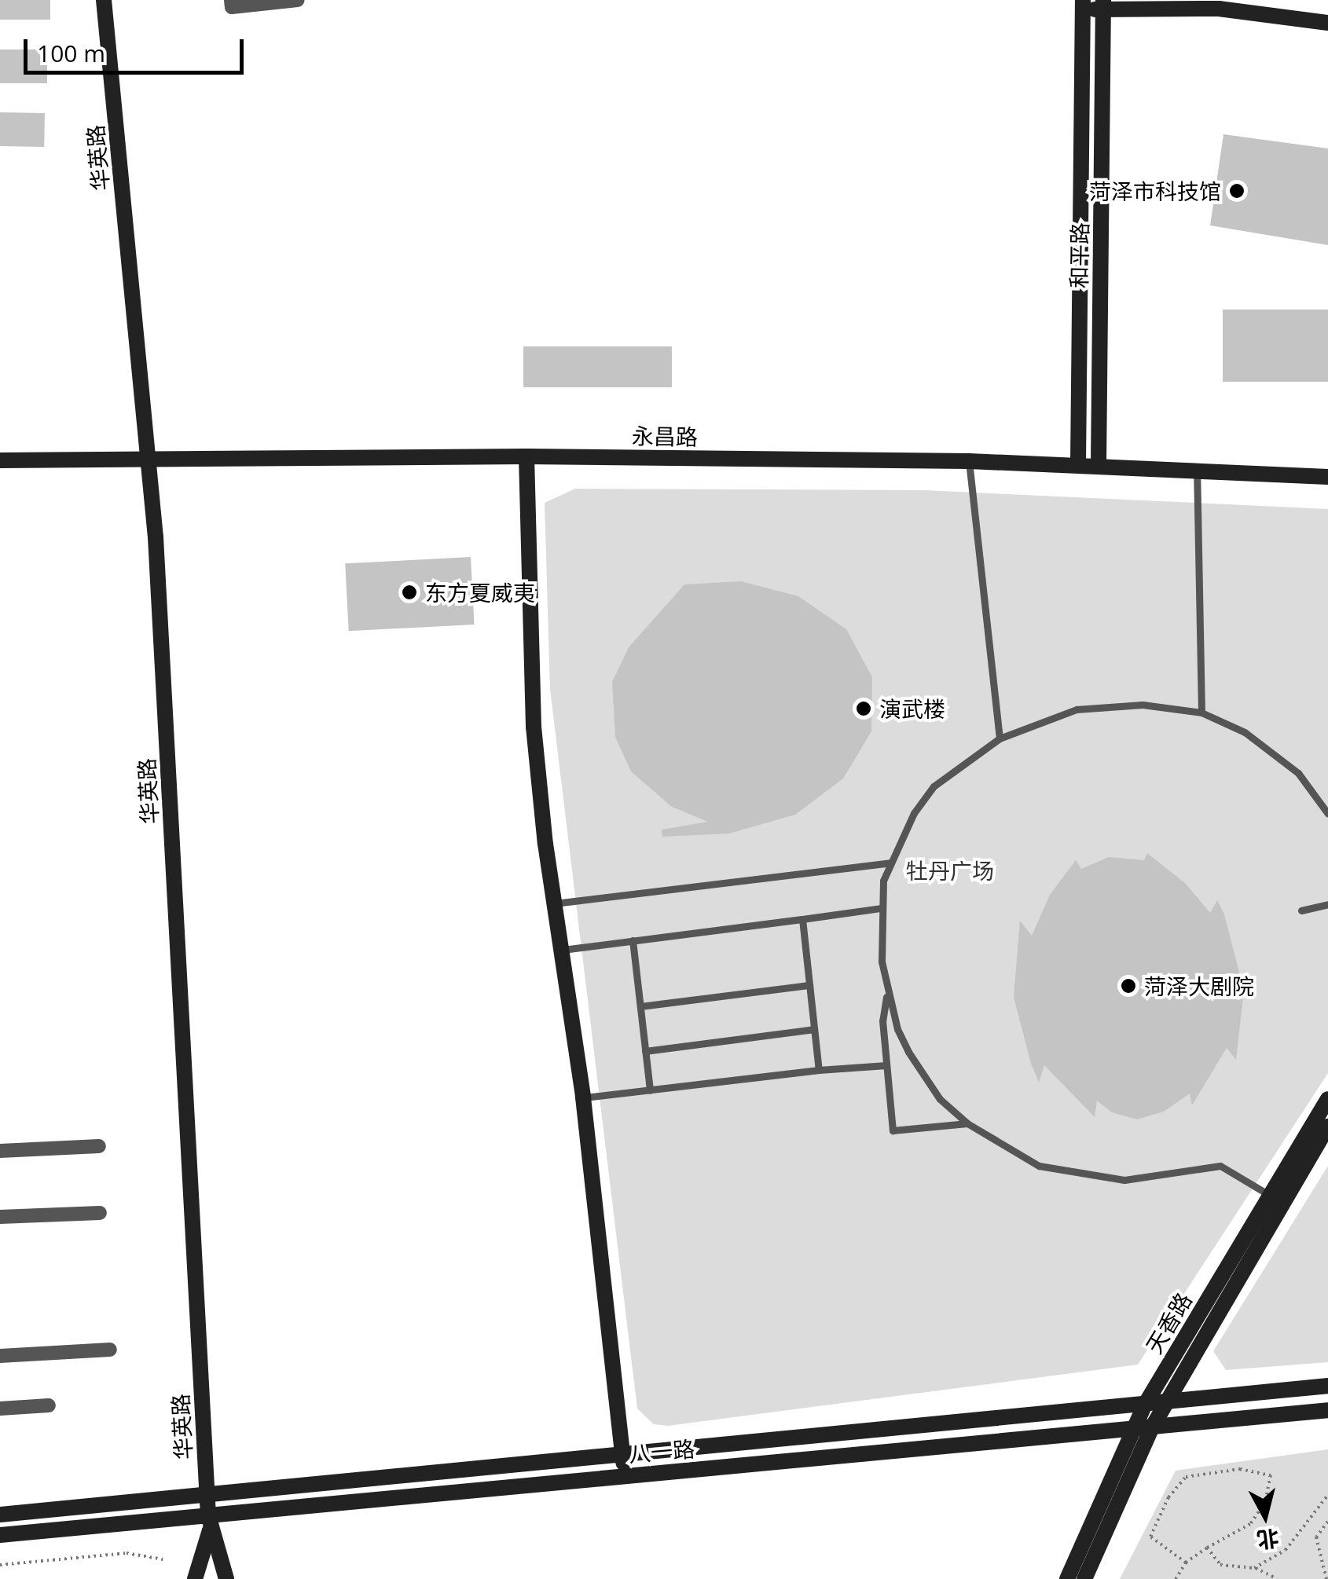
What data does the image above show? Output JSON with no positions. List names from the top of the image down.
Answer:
{
  "streets": {
    "main road": [
      "华英路",
      "和平路",
      "永昌路",
      "天香路",
      "八一路"
    ]
  },
  "crossings": [
    ["华英路", "永昌路"],
    ["华英路", "八一路"],
    ["和平路", "永昌路"],
    ["天香路", "八一路"]
  ],
  "parks": ["牡丹广场"],
  "places": [
    "菏泽市科技馆",
    "东方夏威夷",
    "演武楼",
    "菏泽大剧院"
  ],
  "scale_bar": "100 m",
  "north": "bottom"
}
